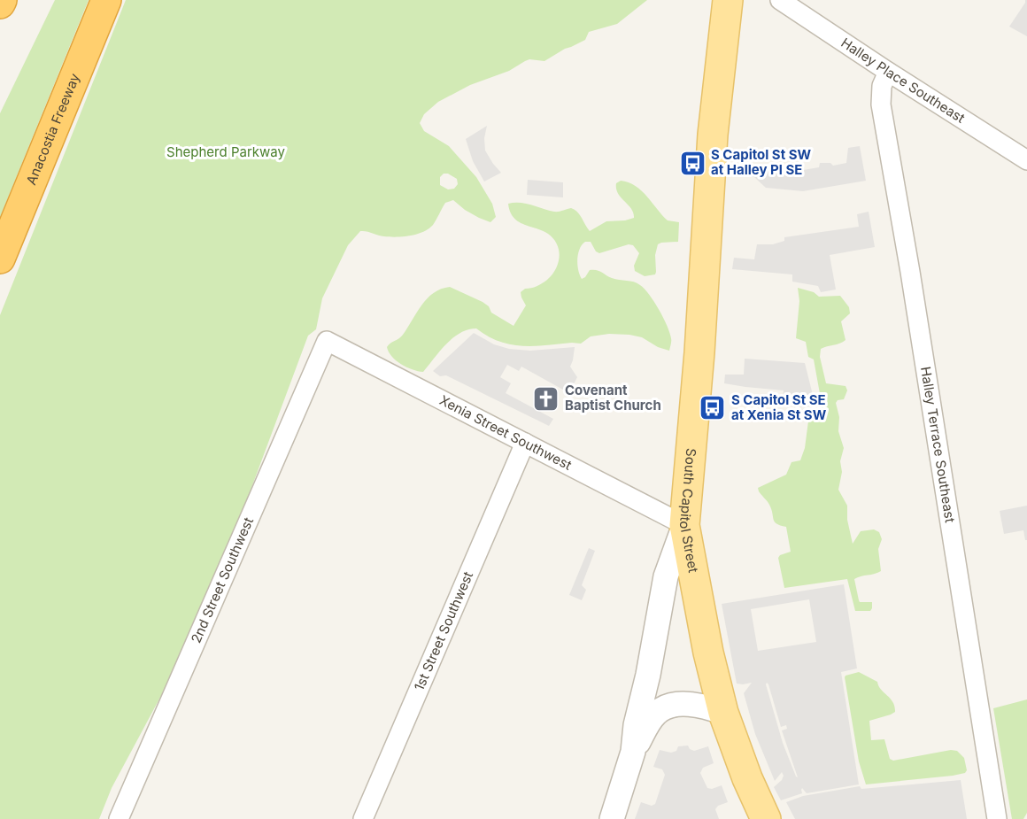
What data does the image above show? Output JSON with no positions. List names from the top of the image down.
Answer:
{
  "streets": {
    "highway": ["Anacostia Freeway"],
    "main road": ["South Capitol Street"],
    "street": [
      "Halley Place Southeast",
      "Xenia Street Southwest",
      "Halley Terrace Southeast",
      "2nd Street Southwest",
      "1st Street Southwest"
    ]
  },
  "crossings": [
    ["Halley Place Southeast", "Halley Terrace Southeast"],
    ["Xenia Street Southwest", "South Capitol Street"],
    ["Xenia Street Southwest", "2nd Street Southwest"],
    ["Xenia Street Southwest", "1st Street Southwest"]
  ],
  "parks": ["Shepherd Parkway"],
  "places": {
    "bus stop": ["S Capitol St SW at Halley Pl SE", "S Capitol St SE at Xenia St SW"],
    "church": ["Covenant Baptist Church"]
  }
}
